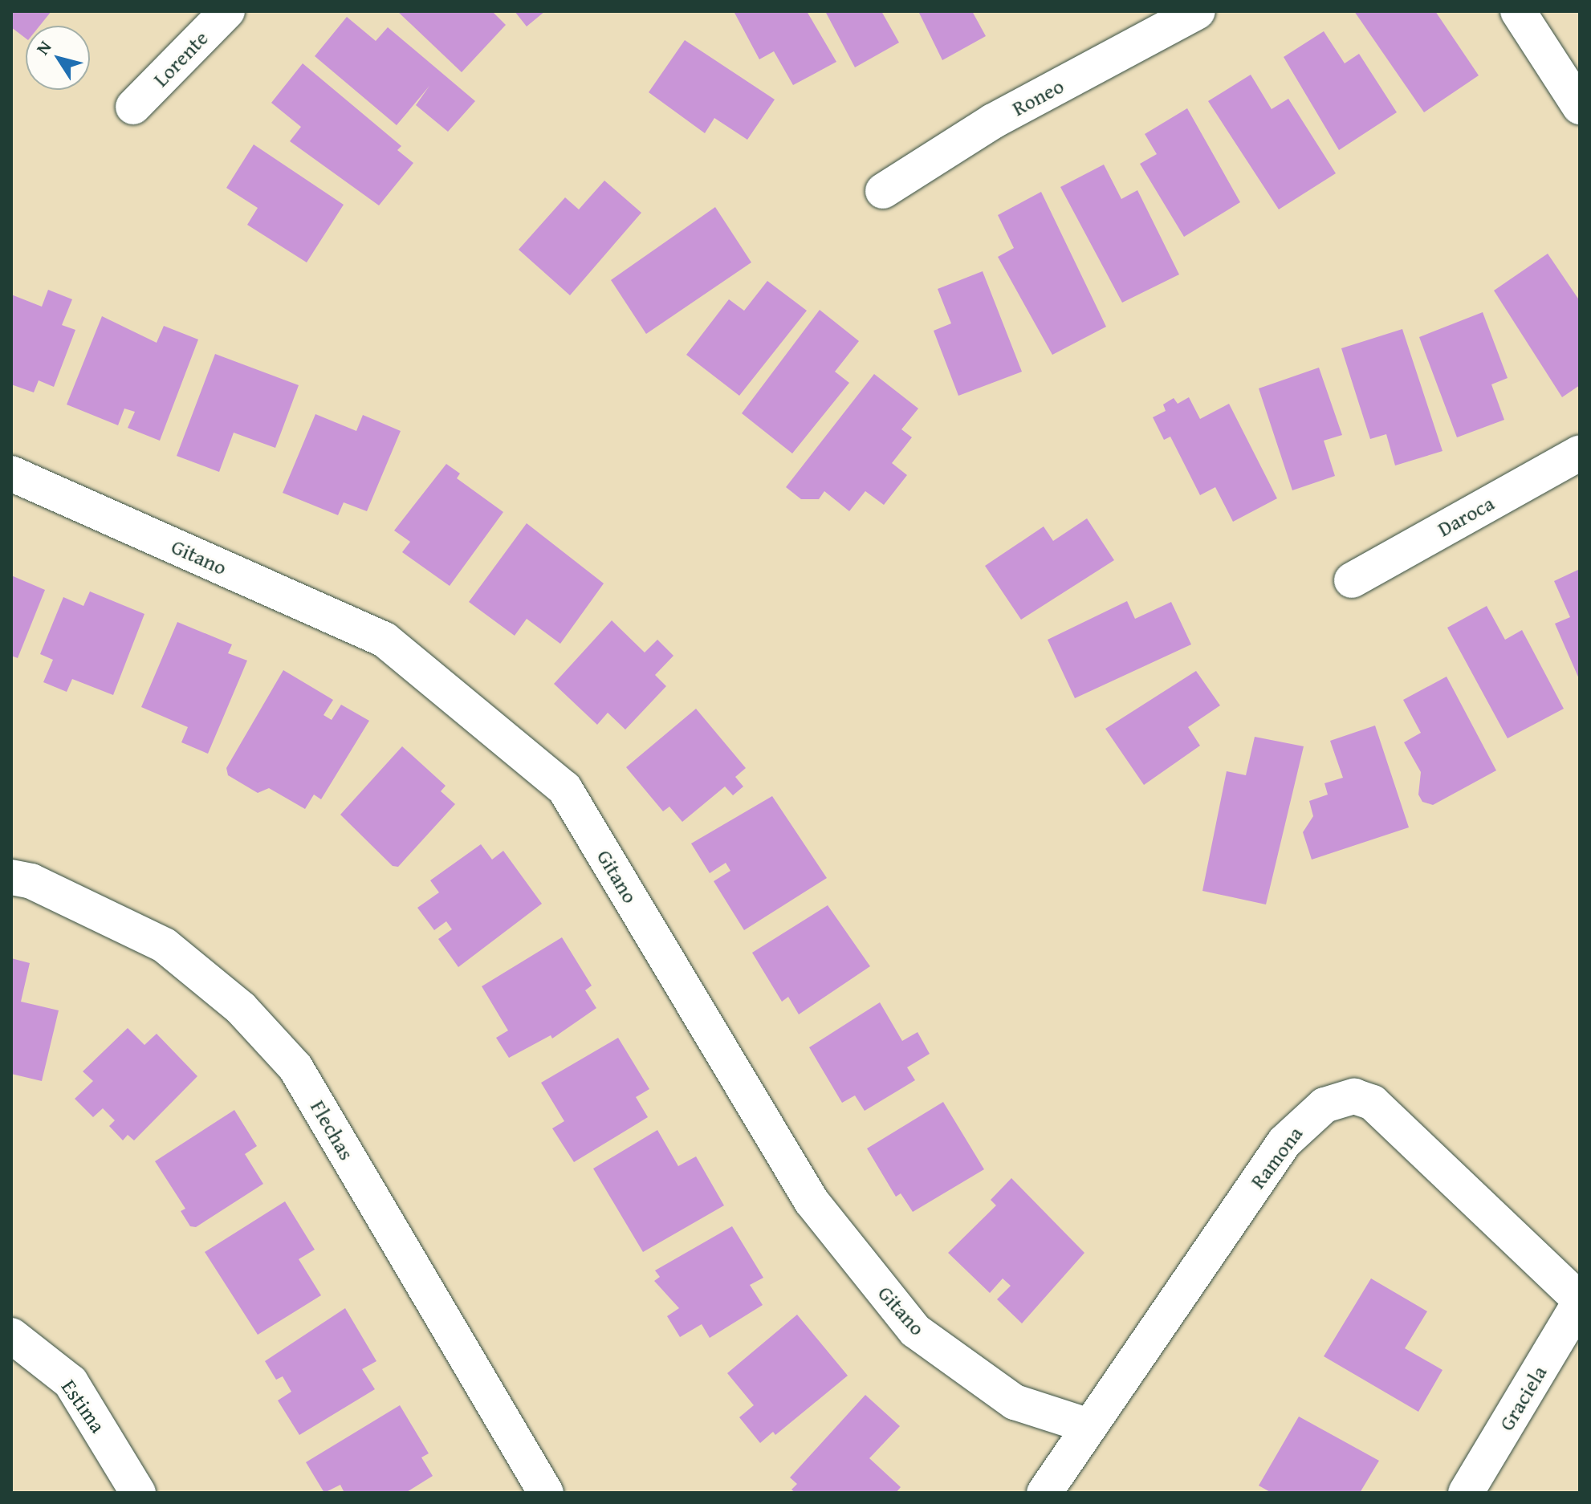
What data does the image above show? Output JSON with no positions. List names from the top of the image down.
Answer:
{
  "streets": {
    "street": [
      "Lorente",
      "Roneo",
      "Daroca",
      "Gitano",
      "Flechas",
      "Ramona",
      "Graciela",
      "Estima"
    ]
  },
  "crossings": [
    ["Gitano", "Ramona"],
    ["Ramona", "Graciela"]
  ],
  "north": "top left"
}
